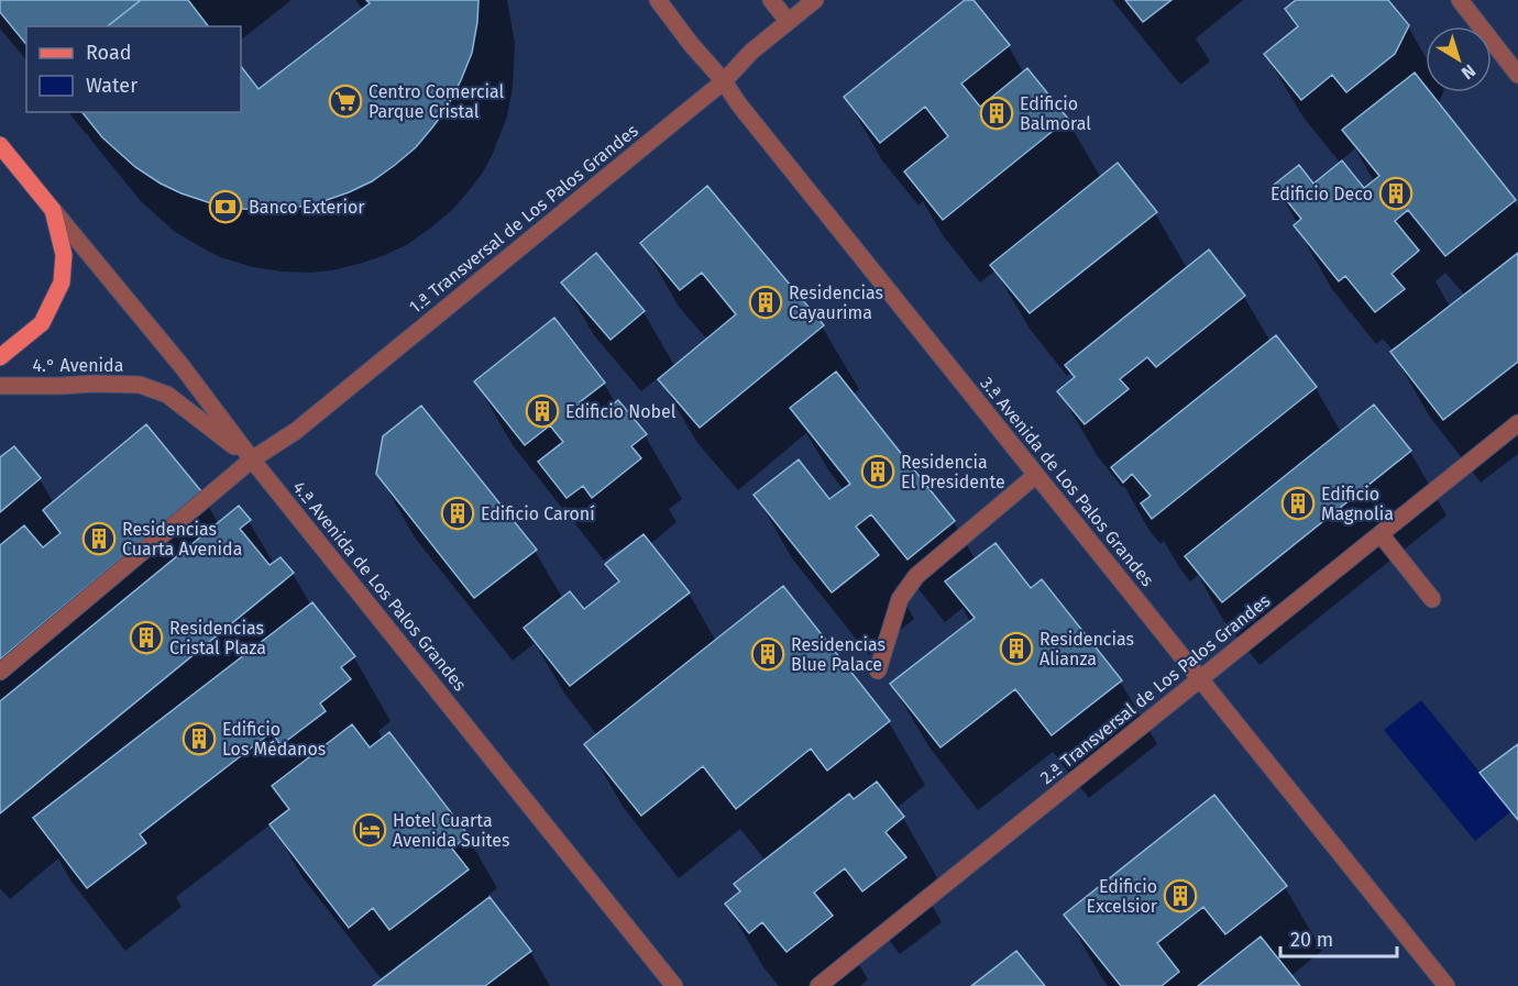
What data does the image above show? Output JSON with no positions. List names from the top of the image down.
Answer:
{
  "streets": {
    "main road": ["4.ª Avenida de Los Palos Grandes"],
    "street": [
      "1.ª Transversal de Los Palos Grandes",
      "4.° Avenida",
      "3.ª Avenida de Los Palos Grandes",
      "2.ª Transversal de Los Palos Grandes"
    ]
  },
  "crossings": [
    ["1.ª Transversal de Los Palos Grandes", "4.° Avenida"],
    ["1.ª Transversal de Los Palos Grandes", "3.ª Avenida de Los Palos Grandes"],
    ["1.ª Transversal de Los Palos Grandes", "4.ª Avenida de Los Palos Grandes"],
    ["4.° Avenida", "4.ª Avenida de Los Palos Grandes"],
    ["3.ª Avenida de Los Palos Grandes", "2.ª Transversal de Los Palos Grandes"]
  ],
  "places": {
    "supermarket": ["Centro Comercial Parque Cristal"],
    "building": [
      "Edificio Balmoral",
      "Edificio Deco",
      "Residencias Cayaurima",
      "Edificio Nobel",
      "Residencia El Presidente",
      "Edificio Magnolia",
      "Edificio Caroní",
      "Residencias Cuarta Avenida",
      "Residencias Cristal Plaza",
      "Residencias Alianza",
      "Residencias Blue Palace",
      "Edificio Los Médanos",
      "Edificio Excelsior"
    ],
    "bank": ["Banco Exterior"],
    "hotel": ["Hotel Cuarta Avenida Suites"]
  },
  "legend": ["Road", "Water"],
  "scale_bar": "20 m",
  "north": "bottom right"
}
